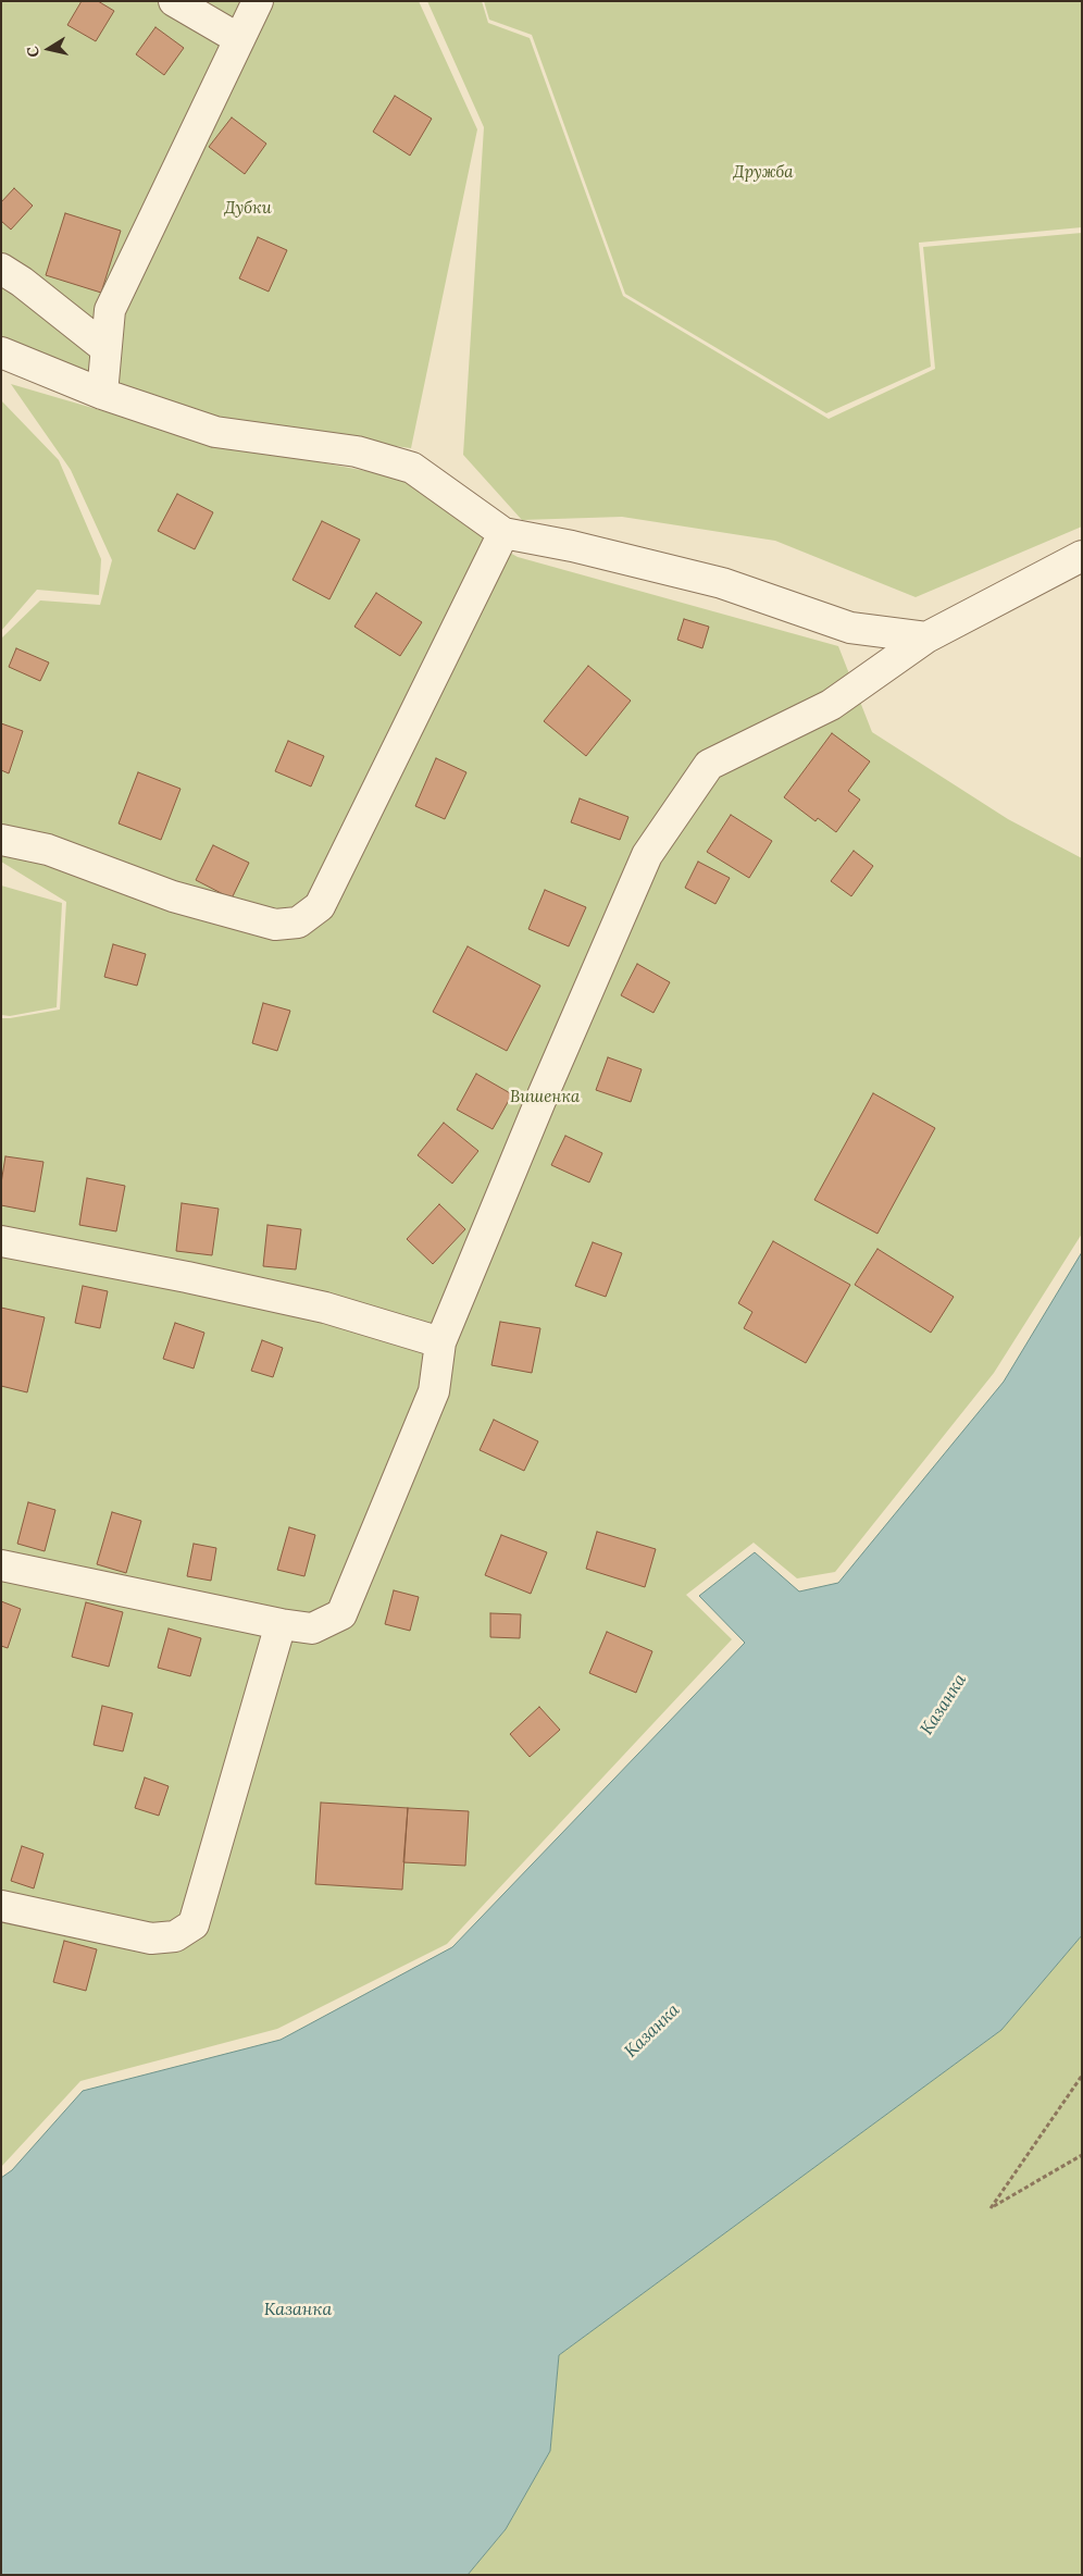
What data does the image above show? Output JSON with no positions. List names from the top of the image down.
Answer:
{
  "water": ["Казанка"],
  "parks": ["Дружба", "Дубки", "Вишенка"],
  "north": "left"
}
